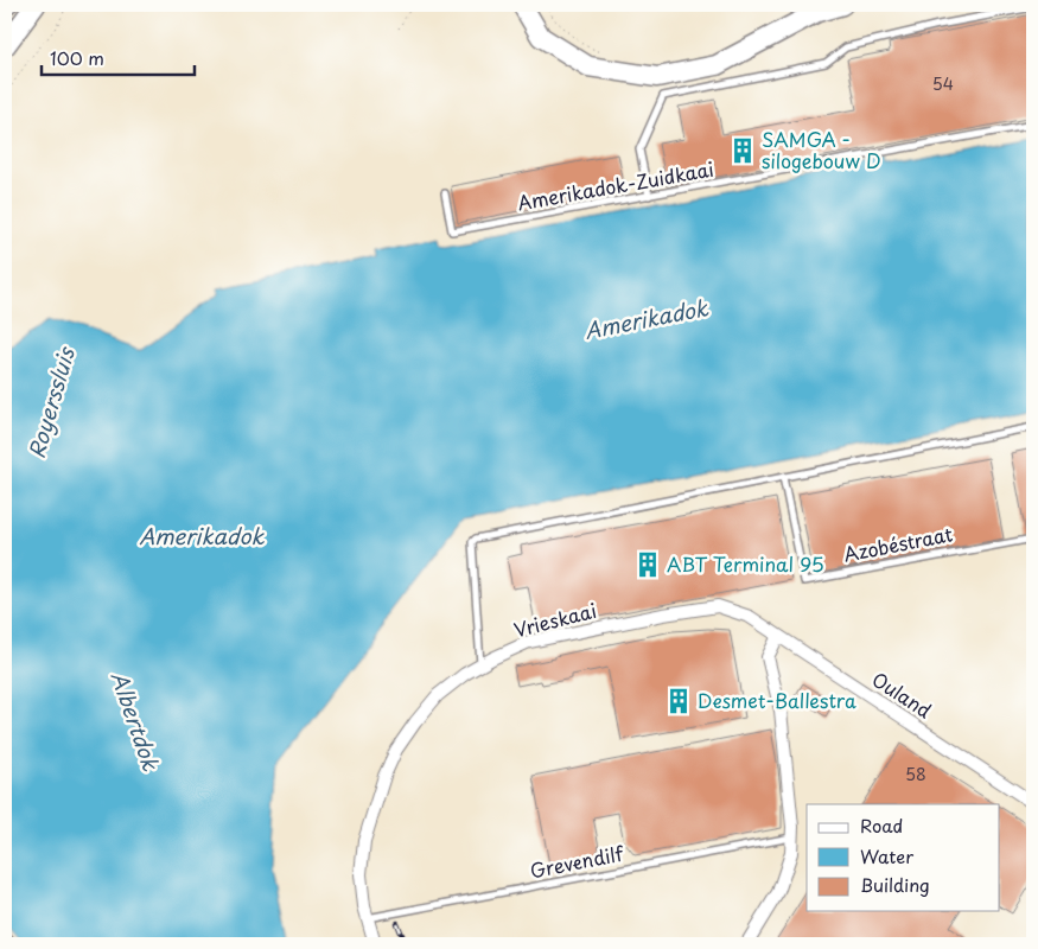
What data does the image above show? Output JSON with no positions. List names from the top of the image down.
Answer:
{
  "streets": {
    "street": ["Vrieskaai", "Ouland"],
    "lane": ["Amerikadok-Zuidkaai", "Azobéstraat", "Grevendilf"]
  },
  "crossings": [
    ["Vrieskaai", "Ouland"],
    ["Vrieskaai", "Grevendilf"]
  ],
  "water": ["Amerikadok", "Royerssluis", "Albertdok"],
  "places": {
    "building": ["SAMGA - silogebouw D", "ABT Terminal 95", "Desmet-Ballestra"]
  },
  "house_numbers": ["54", "58"],
  "legend": ["Road", "Water", "Building"],
  "scale_bar": "100 m"
}
